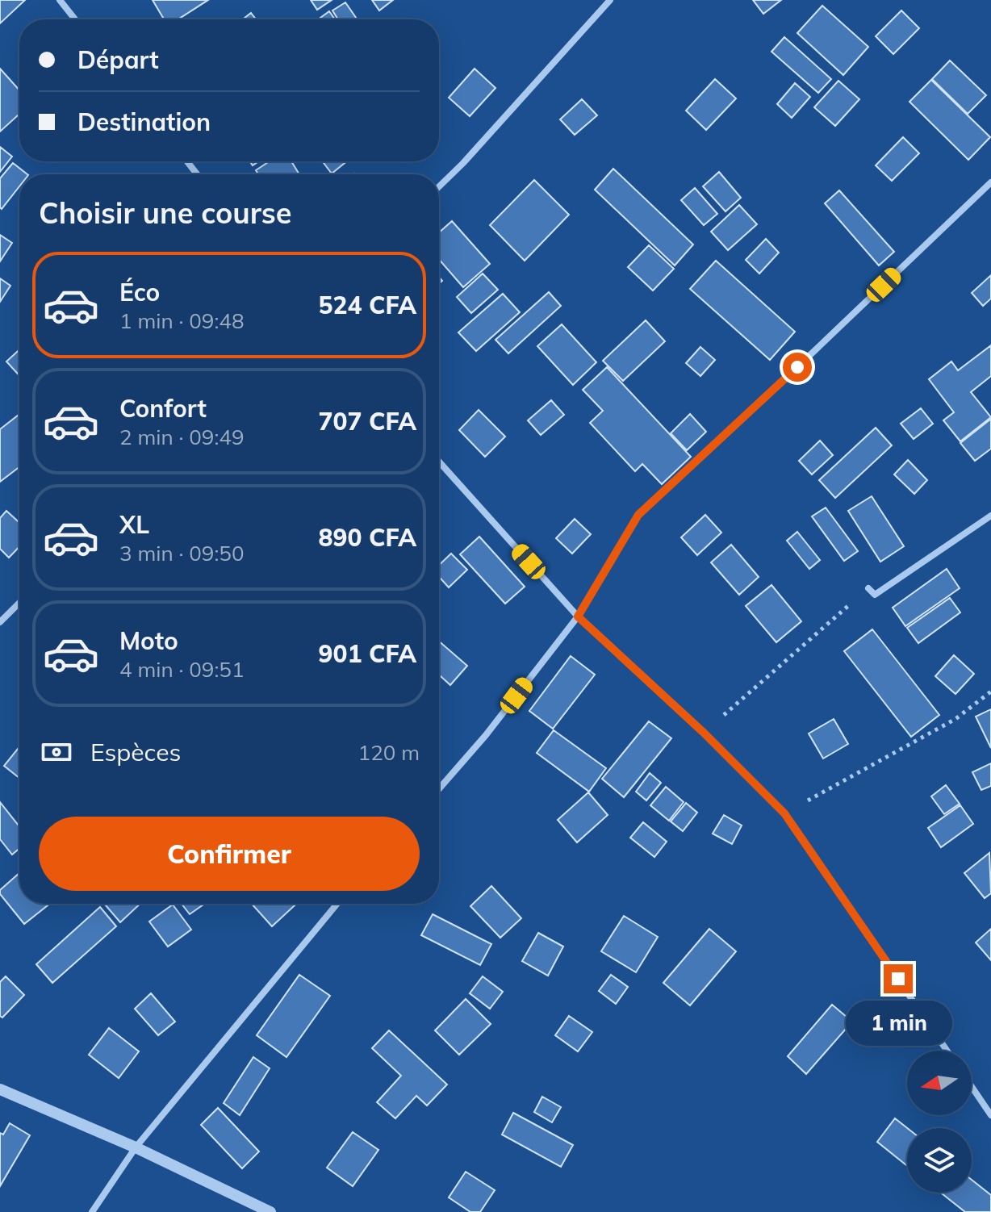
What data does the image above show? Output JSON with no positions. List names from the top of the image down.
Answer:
{
  "north": "left",
  "page": {
    "banner": ["Départ", "Destination"],
    "heading": "Choisir une course",
    "list": [
      {
        "name": "Éco",
        "note": "1 min · 09:48",
        "value": "524 CFA"
      },
      {
        "name": "Confort",
        "note": "2 min · 09:49",
        "value": "707 CFA"
      },
      {
        "name": "XL",
        "note": "3 min · 09:50",
        "value": "890 CFA"
      },
      {
        "name": "Moto",
        "note": "4 min · 09:51",
        "value": "901 CFA"
      }
    ],
    "pay": ["Espèces", "120 m"],
    "buttons": "Confirmer",
    "bubble": "1 min"
  }
}
